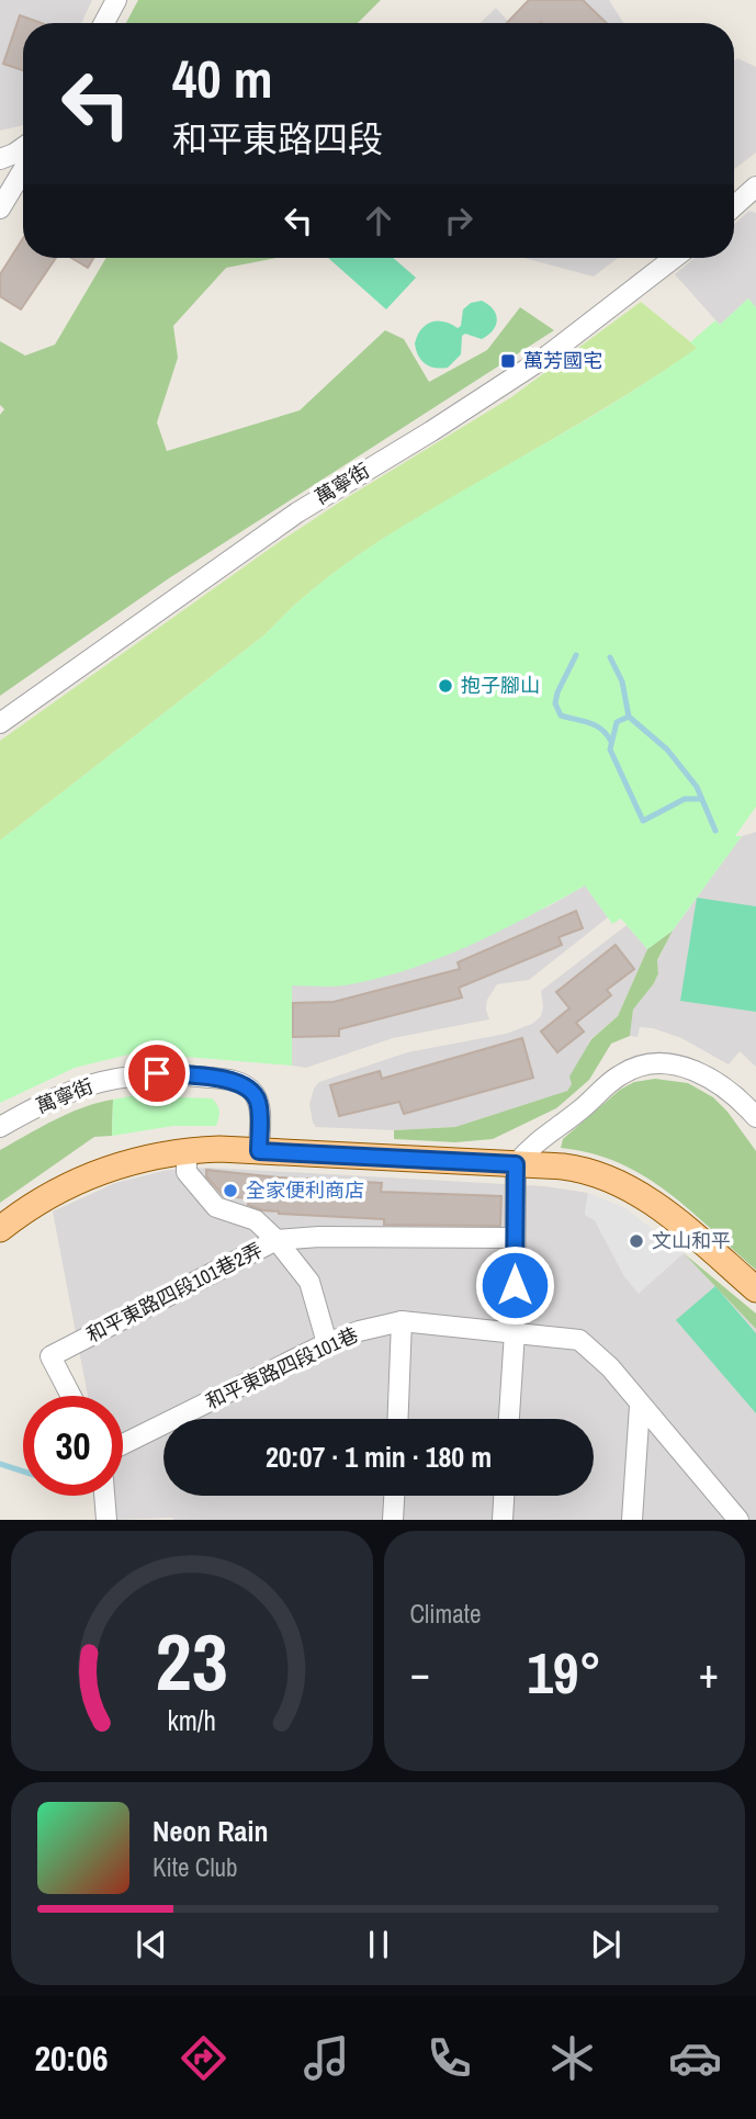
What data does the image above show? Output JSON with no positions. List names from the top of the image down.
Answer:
{
  "streets": {
    "street": ["萬寧街", "和平東路四段101巷2弄", "和平東路四段101巷"]
  },
  "crossings": [
    ["和平東路四段101巷2弄", "和平東路四段101巷"]
  ],
  "places": {
    "transit": ["萬芳國宅"],
    "other": ["抱子腳山", "全家便利商店", "文山和平"]
  },
  "page": {
    "turn": ["40 m", "和平東路四段"],
    "limit": "30",
    "trip": "20:07 · 1 min · 180 m",
    "tile": "Climate",
    "heat": ["−", "19°", "+"],
    "song": ["Neon Rain", "Kite Club"],
    "tabs": "20:06",
    "gauge": ["23", "km/h"]
  }
}
